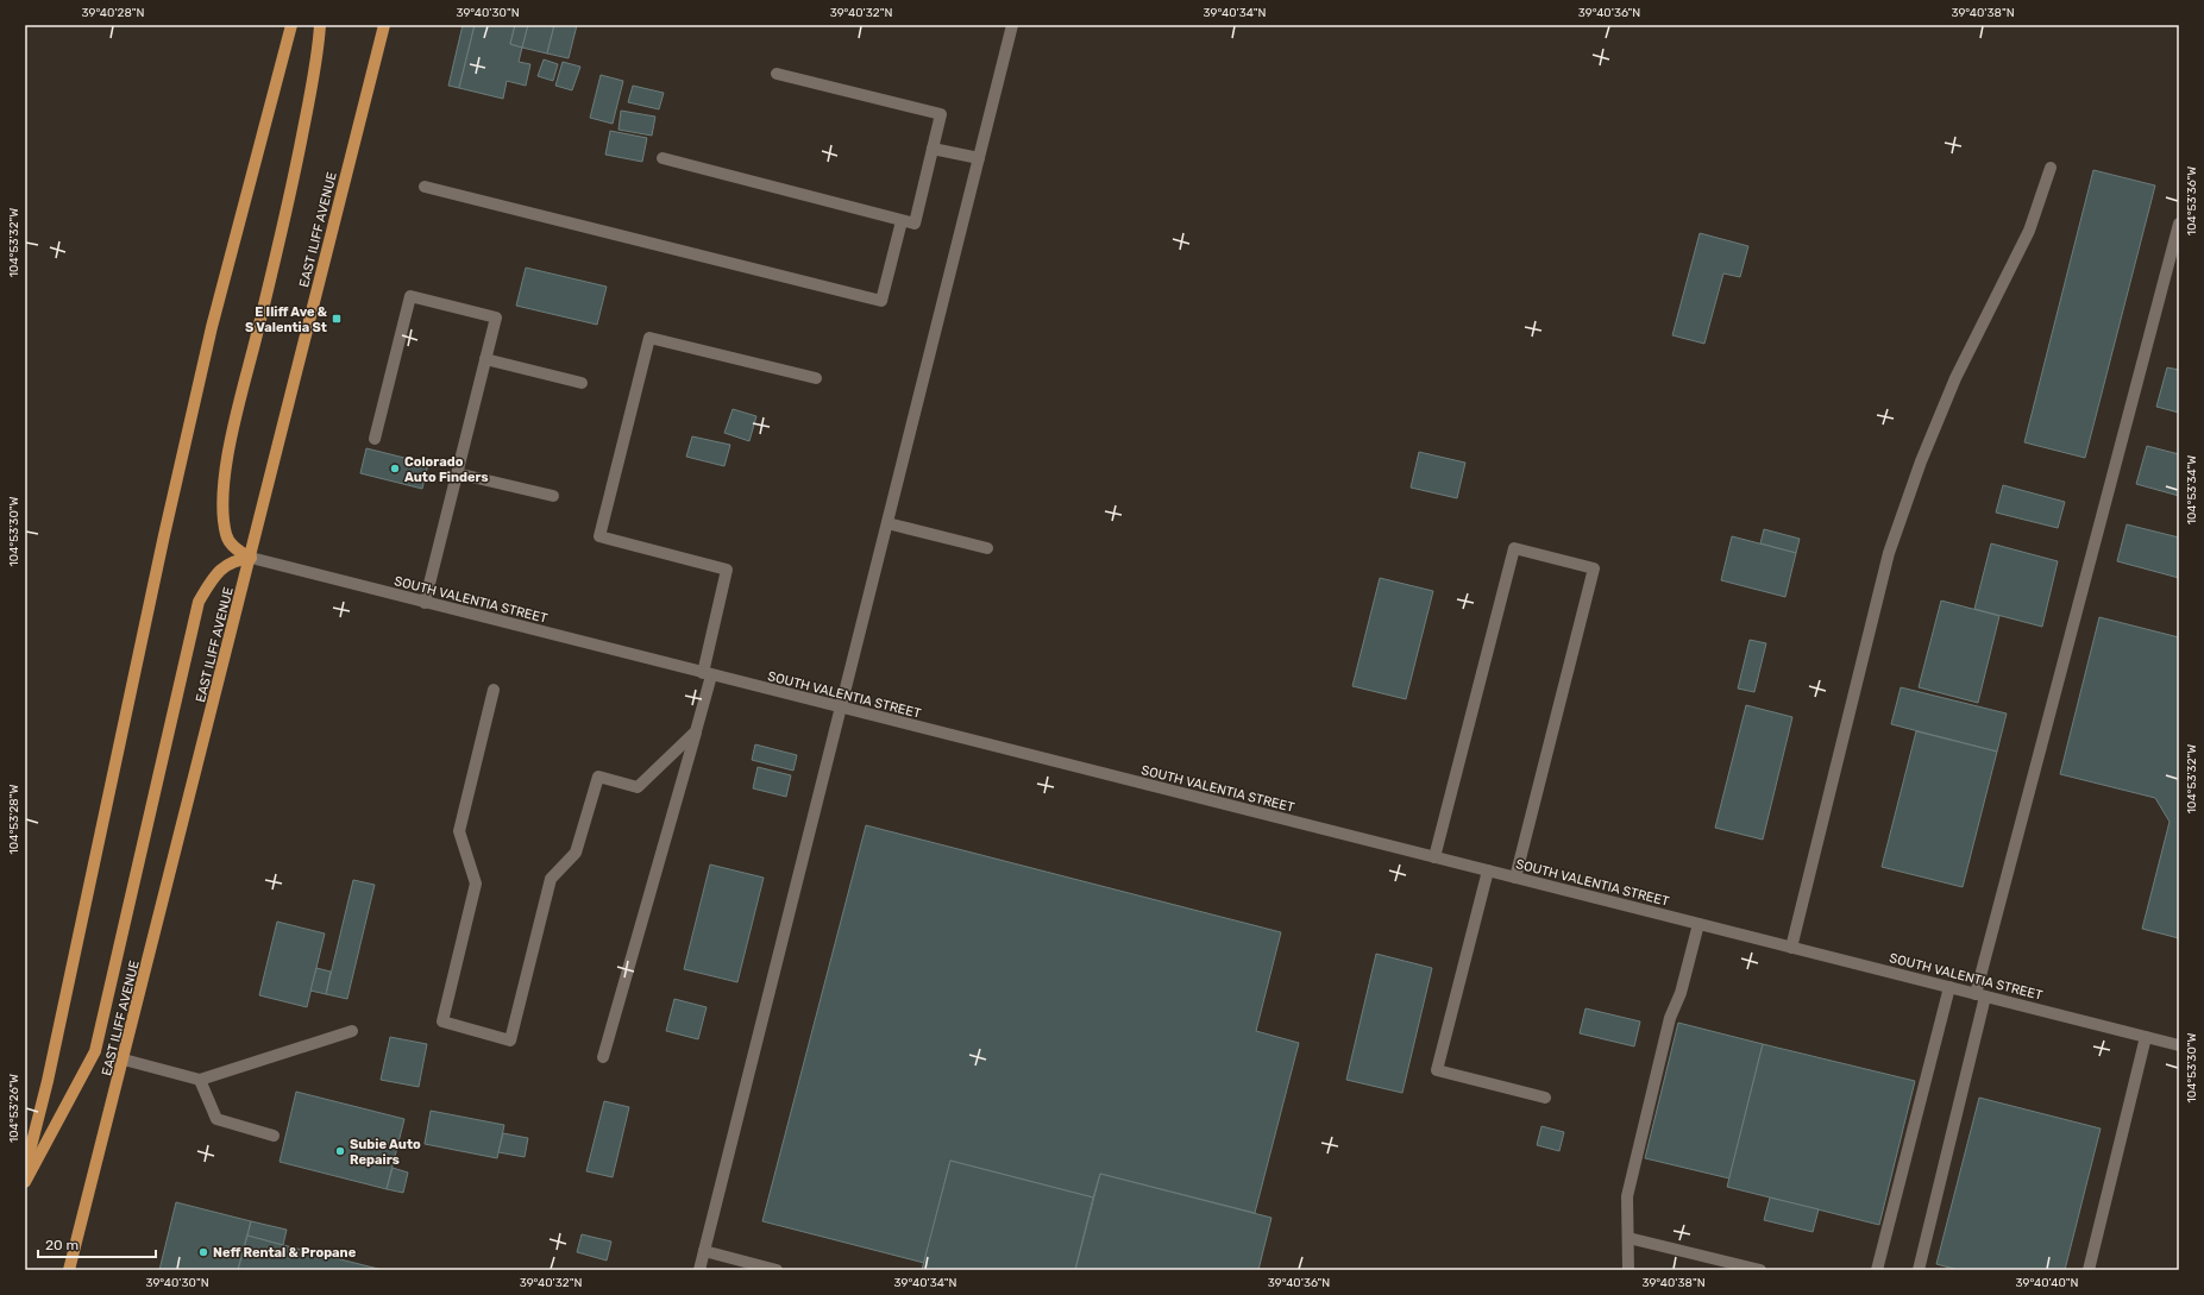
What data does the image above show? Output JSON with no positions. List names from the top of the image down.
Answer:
{
  "streets": {
    "main road": ["EAST ILIFF AVENUE"],
    "street": ["SOUTH VALENTIA STREET"]
  },
  "crossings": [
    ["EAST ILIFF AVENUE", "SOUTH VALENTIA STREET"]
  ],
  "places": {
    "transit": ["E Iliff Ave & S Valentia St"],
    "other": ["Colorado Auto Finders", "Subie Auto Repairs", "Neff Rental & Propane"]
  },
  "scale_bar": "20 m",
  "coordinates": [
    "39°40'28\"N",
    "39°40'30\"N",
    "39°40'32\"N",
    "39°40'34\"N",
    "39°40'36\"N",
    "39°40'38\"N",
    "104°53'36\"W",
    "104°53'32\"W",
    "104°53'34\"W",
    "104°53'30\"W",
    "104°53'28\"W",
    "104°53'26\"W",
    "39°40'40\"N"
  ]
}
